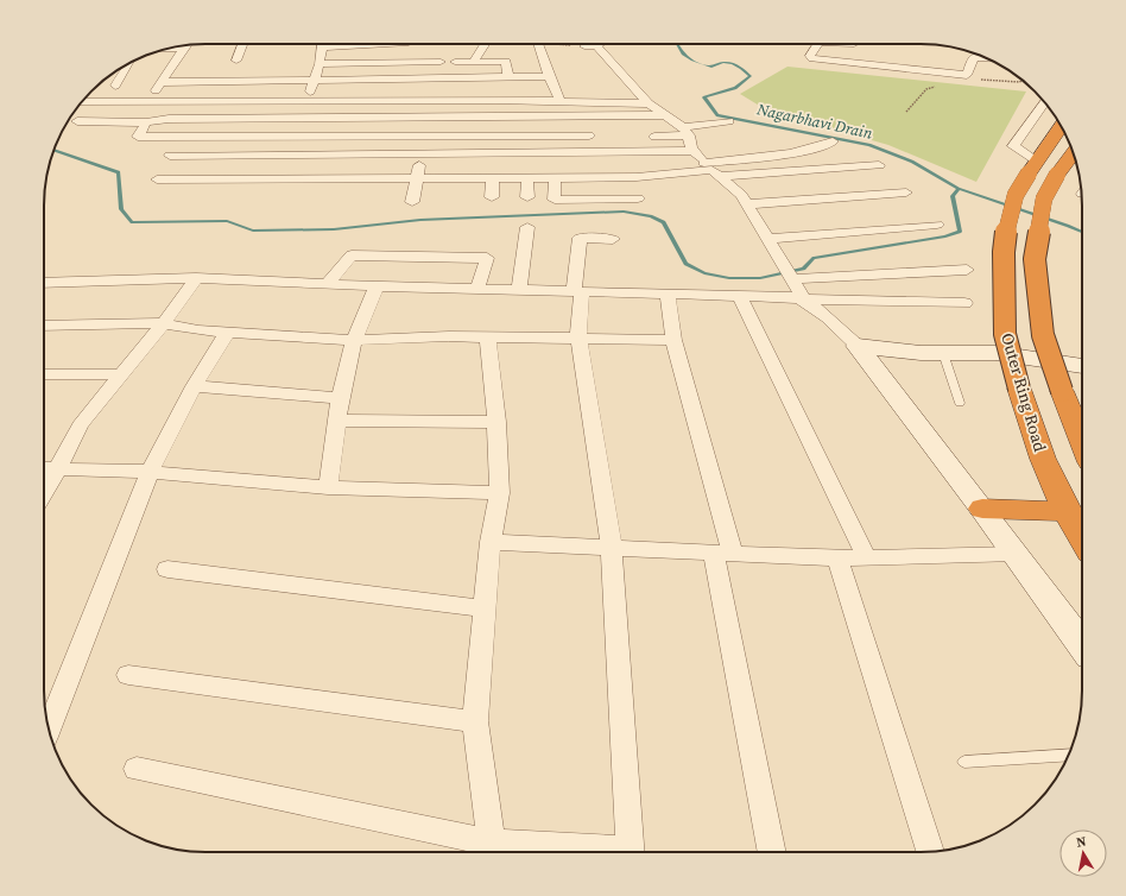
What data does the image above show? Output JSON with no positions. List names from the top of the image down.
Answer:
{
  "streets": {
    "highway": ["Outer Ring Road"]
  },
  "water": ["Nagarbhavi Drain"],
  "north": "top"
}
